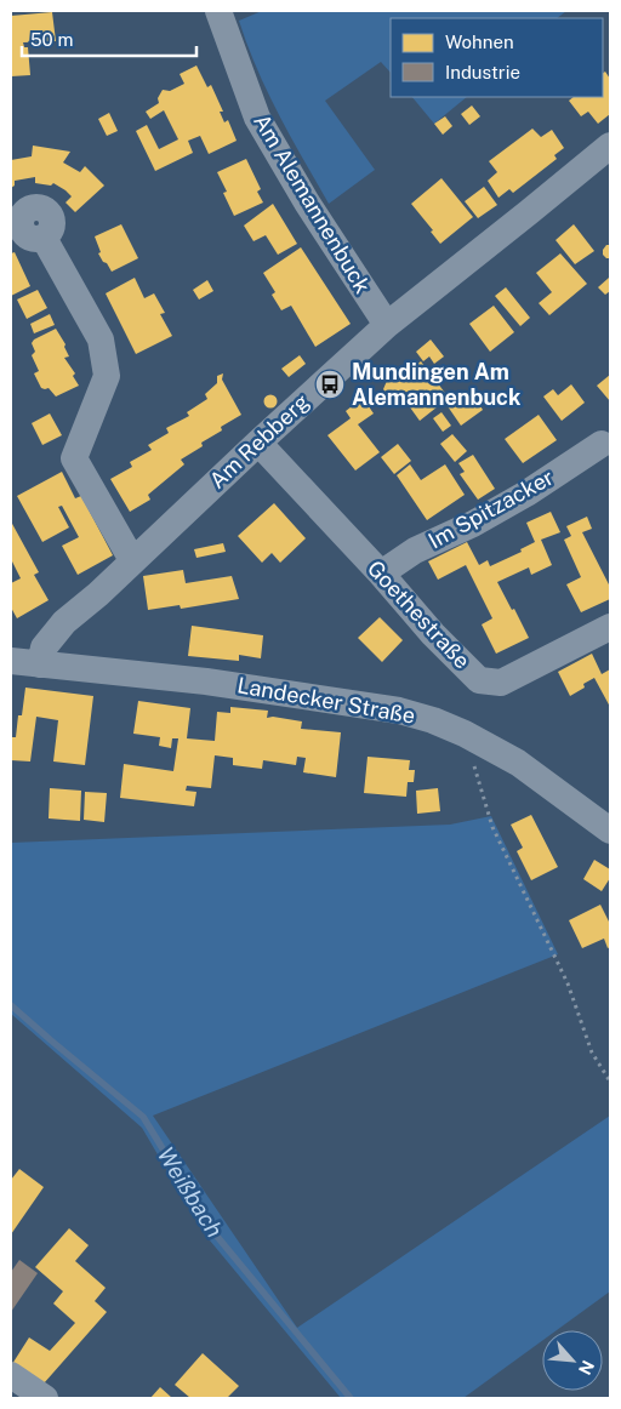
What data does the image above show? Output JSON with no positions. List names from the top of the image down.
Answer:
{
  "streets": {
    "street": [
      "Am Alemannenbuck",
      "Am Rebberg",
      "Im Spitzacker",
      "Goethestraße",
      "Landecker Straße"
    ]
  },
  "crossings": [
    ["Am Alemannenbuck", "Am Rebberg"],
    ["Am Rebberg", "Goethestraße"],
    ["Am Rebberg", "Landecker Straße"],
    ["Im Spitzacker", "Goethestraße"]
  ],
  "water": ["Weißbach"],
  "places": {
    "bus stop": ["Mundingen Am Alemannenbuck"]
  },
  "legend": ["Wohnen", "Industrie"],
  "scale_bar": "50 m",
  "north": "bottom right"
}
